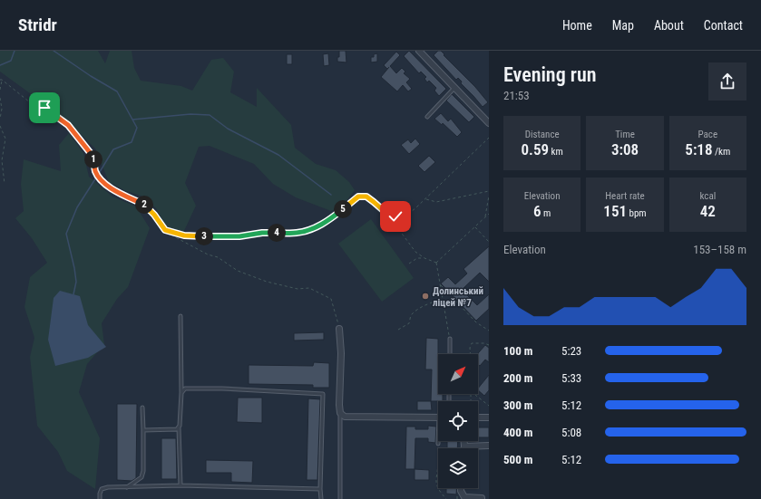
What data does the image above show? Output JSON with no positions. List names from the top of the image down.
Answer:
{
  "places": ["Долинський ліцей №7"],
  "north": "top right",
  "page": {
    "header": "Stridr",
    "nav": [
      "Home",
      "Map",
      "About",
      "Contact"
    ],
    "heading": ["Evening run", "21:53"],
    "stats": [
      ["Distance", "0.59 km"],
      ["Time", "3:08"],
      ["Pace", "5:18 /km"],
      ["Elevation", "6 m"],
      ["Heart rate", "151 bpm"],
      ["kcal", "42"]
    ],
    "pins": [
      "1",
      "2",
      "5",
      "4",
      "3"
    ],
    "chart": ["Elevation", "153–158 m"],
    "list": [
      {
        "name": "100 m",
        "note": "5:23"
      },
      {
        "name": "200 m",
        "note": "5:33"
      },
      {
        "name": "300 m",
        "note": "5:12"
      },
      {
        "name": "400 m",
        "note": "5:08"
      },
      {
        "name": "500 m",
        "note": "5:12"
      }
    ]
  }
}
